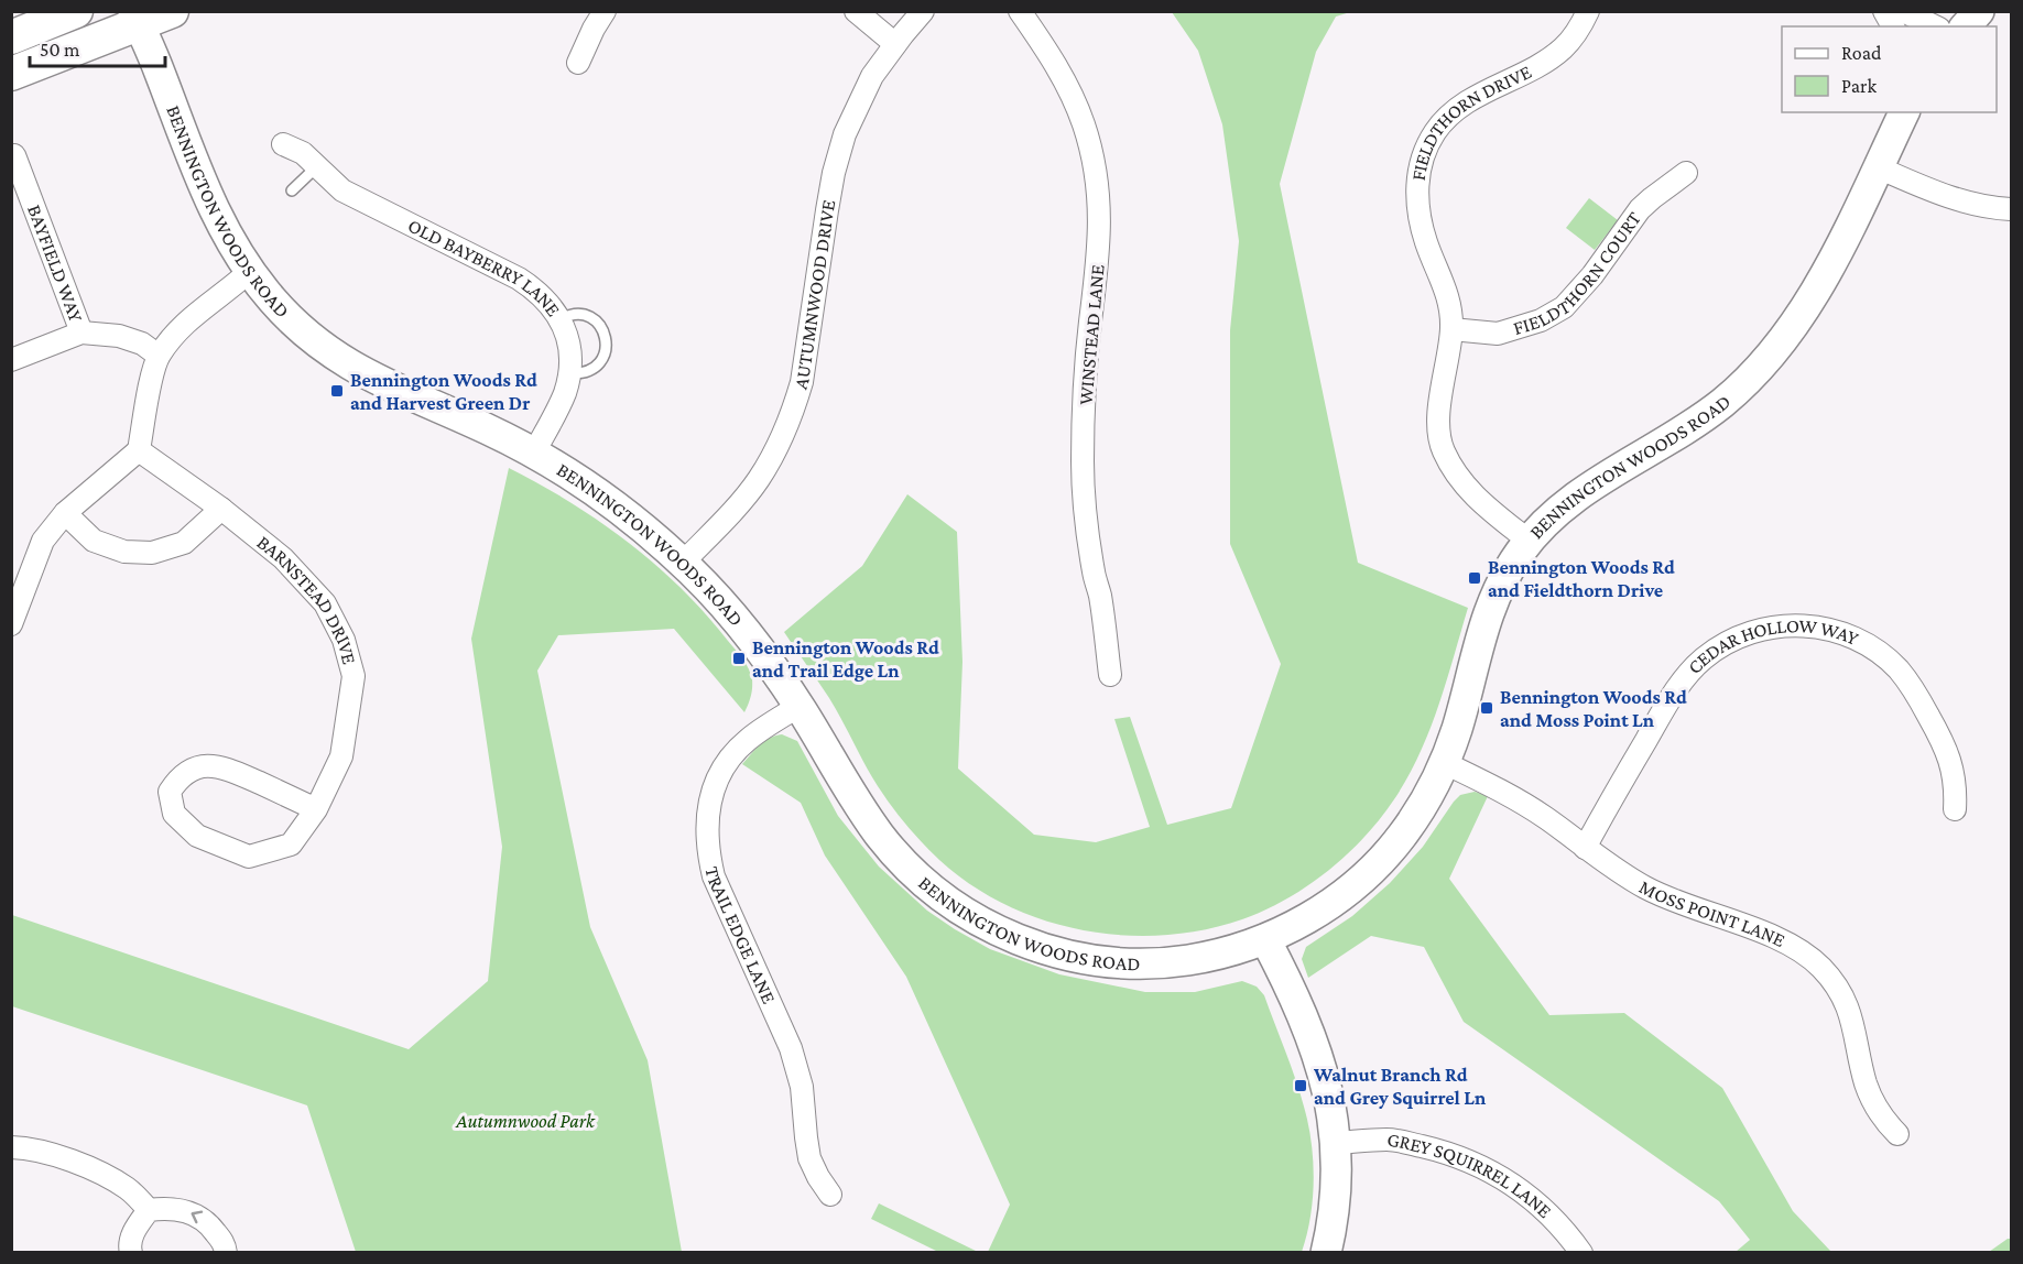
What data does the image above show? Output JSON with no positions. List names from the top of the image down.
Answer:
{
  "streets": {
    "street": [
      "FIELDTHORN DRIVE",
      "BENNINGTON WOODS ROAD",
      "BAYFIELD WAY",
      "FIELDTHORN COURT",
      "OLD BAYBERRY LANE",
      "AUTUMNWOOD DRIVE",
      "WINSTEAD LANE",
      "BARNSTEAD DRIVE",
      "CEDAR HOLLOW WAY",
      "MOSS POINT LANE",
      "TRAIL EDGE LANE",
      "GREY SQUIRREL LANE"
    ]
  },
  "crossings": [
    ["FIELDTHORN DRIVE", "BENNINGTON WOODS ROAD"],
    ["FIELDTHORN DRIVE", "FIELDTHORN COURT"],
    ["BENNINGTON WOODS ROAD", "OLD BAYBERRY LANE"],
    ["BENNINGTON WOODS ROAD", "AUTUMNWOOD DRIVE"],
    ["BENNINGTON WOODS ROAD", "MOSS POINT LANE"],
    ["BENNINGTON WOODS ROAD", "TRAIL EDGE LANE"],
    ["CEDAR HOLLOW WAY", "MOSS POINT LANE"]
  ],
  "parks": ["Autumnwood Park"],
  "places": {
    "transit": [
      "Bennington Woods Rd and Harvest Green Dr",
      "Bennington Woods Rd and Fieldthorn Drive",
      "Bennington Woods Rd and Trail Edge Ln",
      "Bennington Woods Rd and Moss Point Ln",
      "Walnut Branch Rd and Grey Squirrel Ln"
    ]
  },
  "legend": ["Road", "Park"],
  "scale_bar": "50 m"
}
